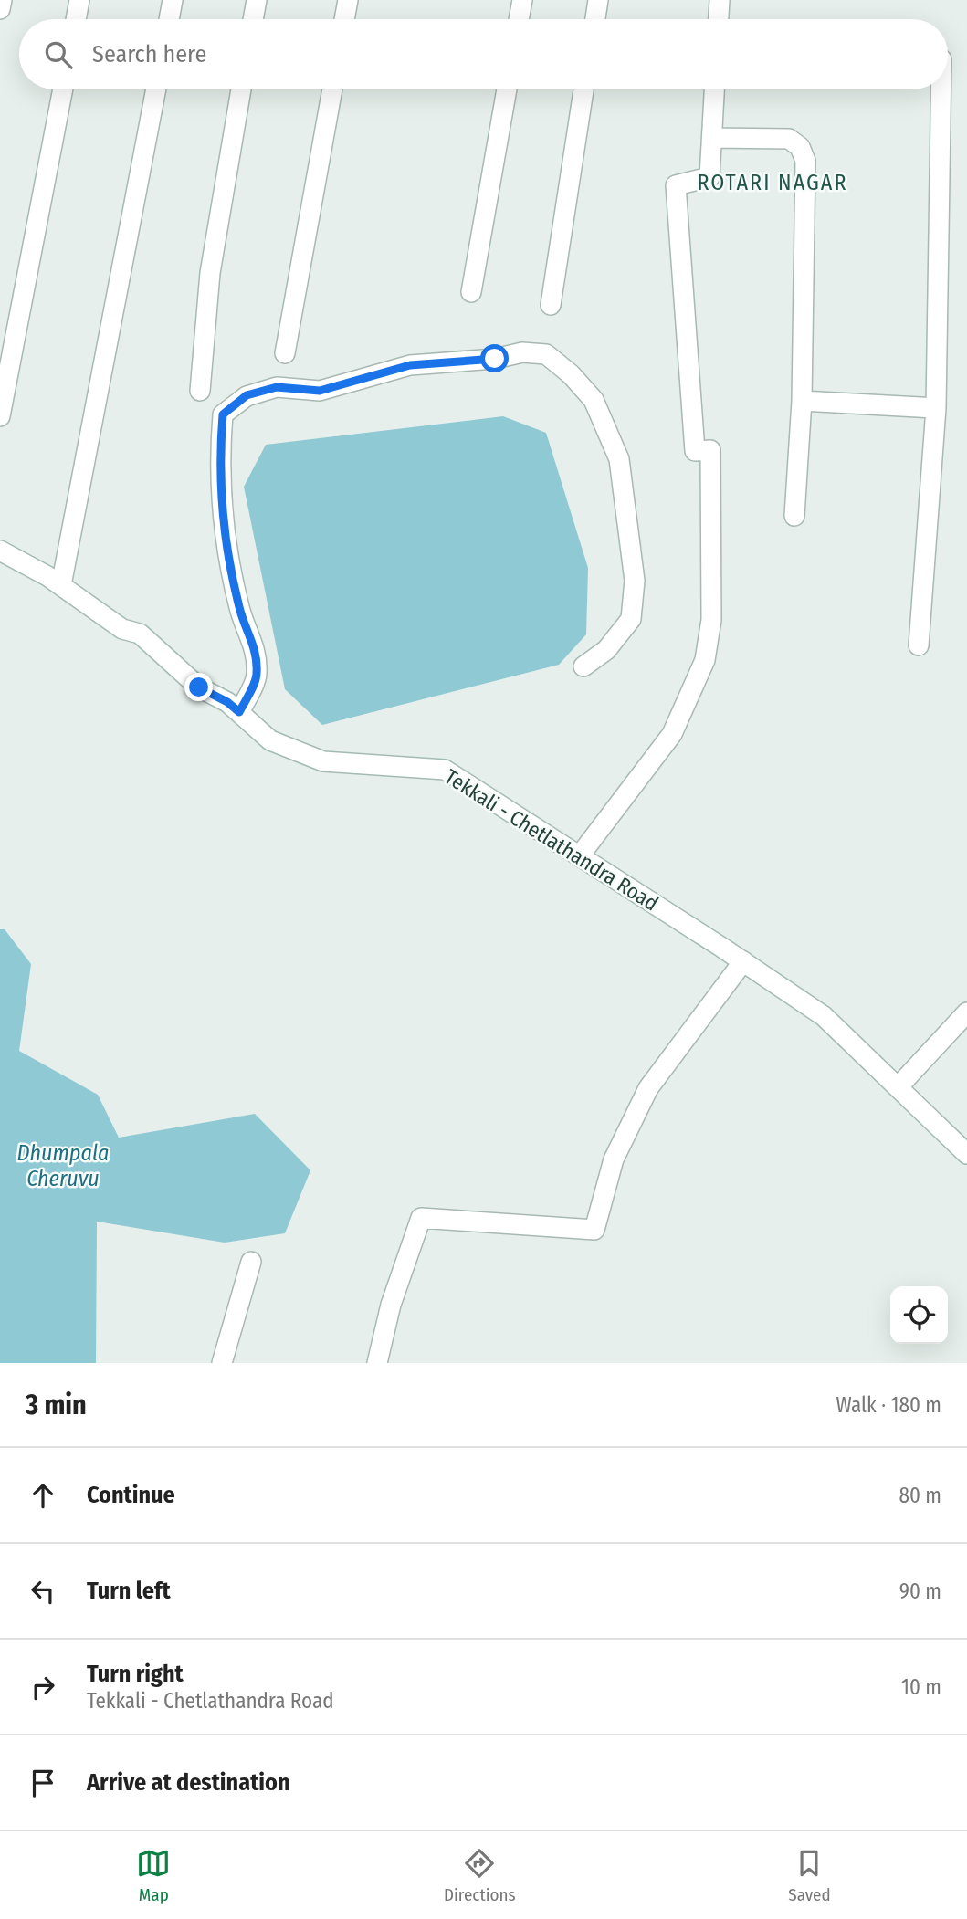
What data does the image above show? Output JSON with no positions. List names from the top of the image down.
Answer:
{
  "streets": {
    "street": ["Tekkali - Chetlathandra Road"]
  },
  "districts": ["ROTARI NAGAR"],
  "water": ["Dhumpala Cheruvu"],
  "page": {
    "search": "Search here",
    "heading": ["3 min", "Walk · 180 m"],
    "list": [
      ["Continue", "80 m"],
      ["Turn left", "90 m"],
      ["Turn right", "Tekkali - Chetlathandra Road", "10 m"],
      "Arrive at destination"
    ],
    "nav": ["Map", "Directions", "Saved"]
  }
}
